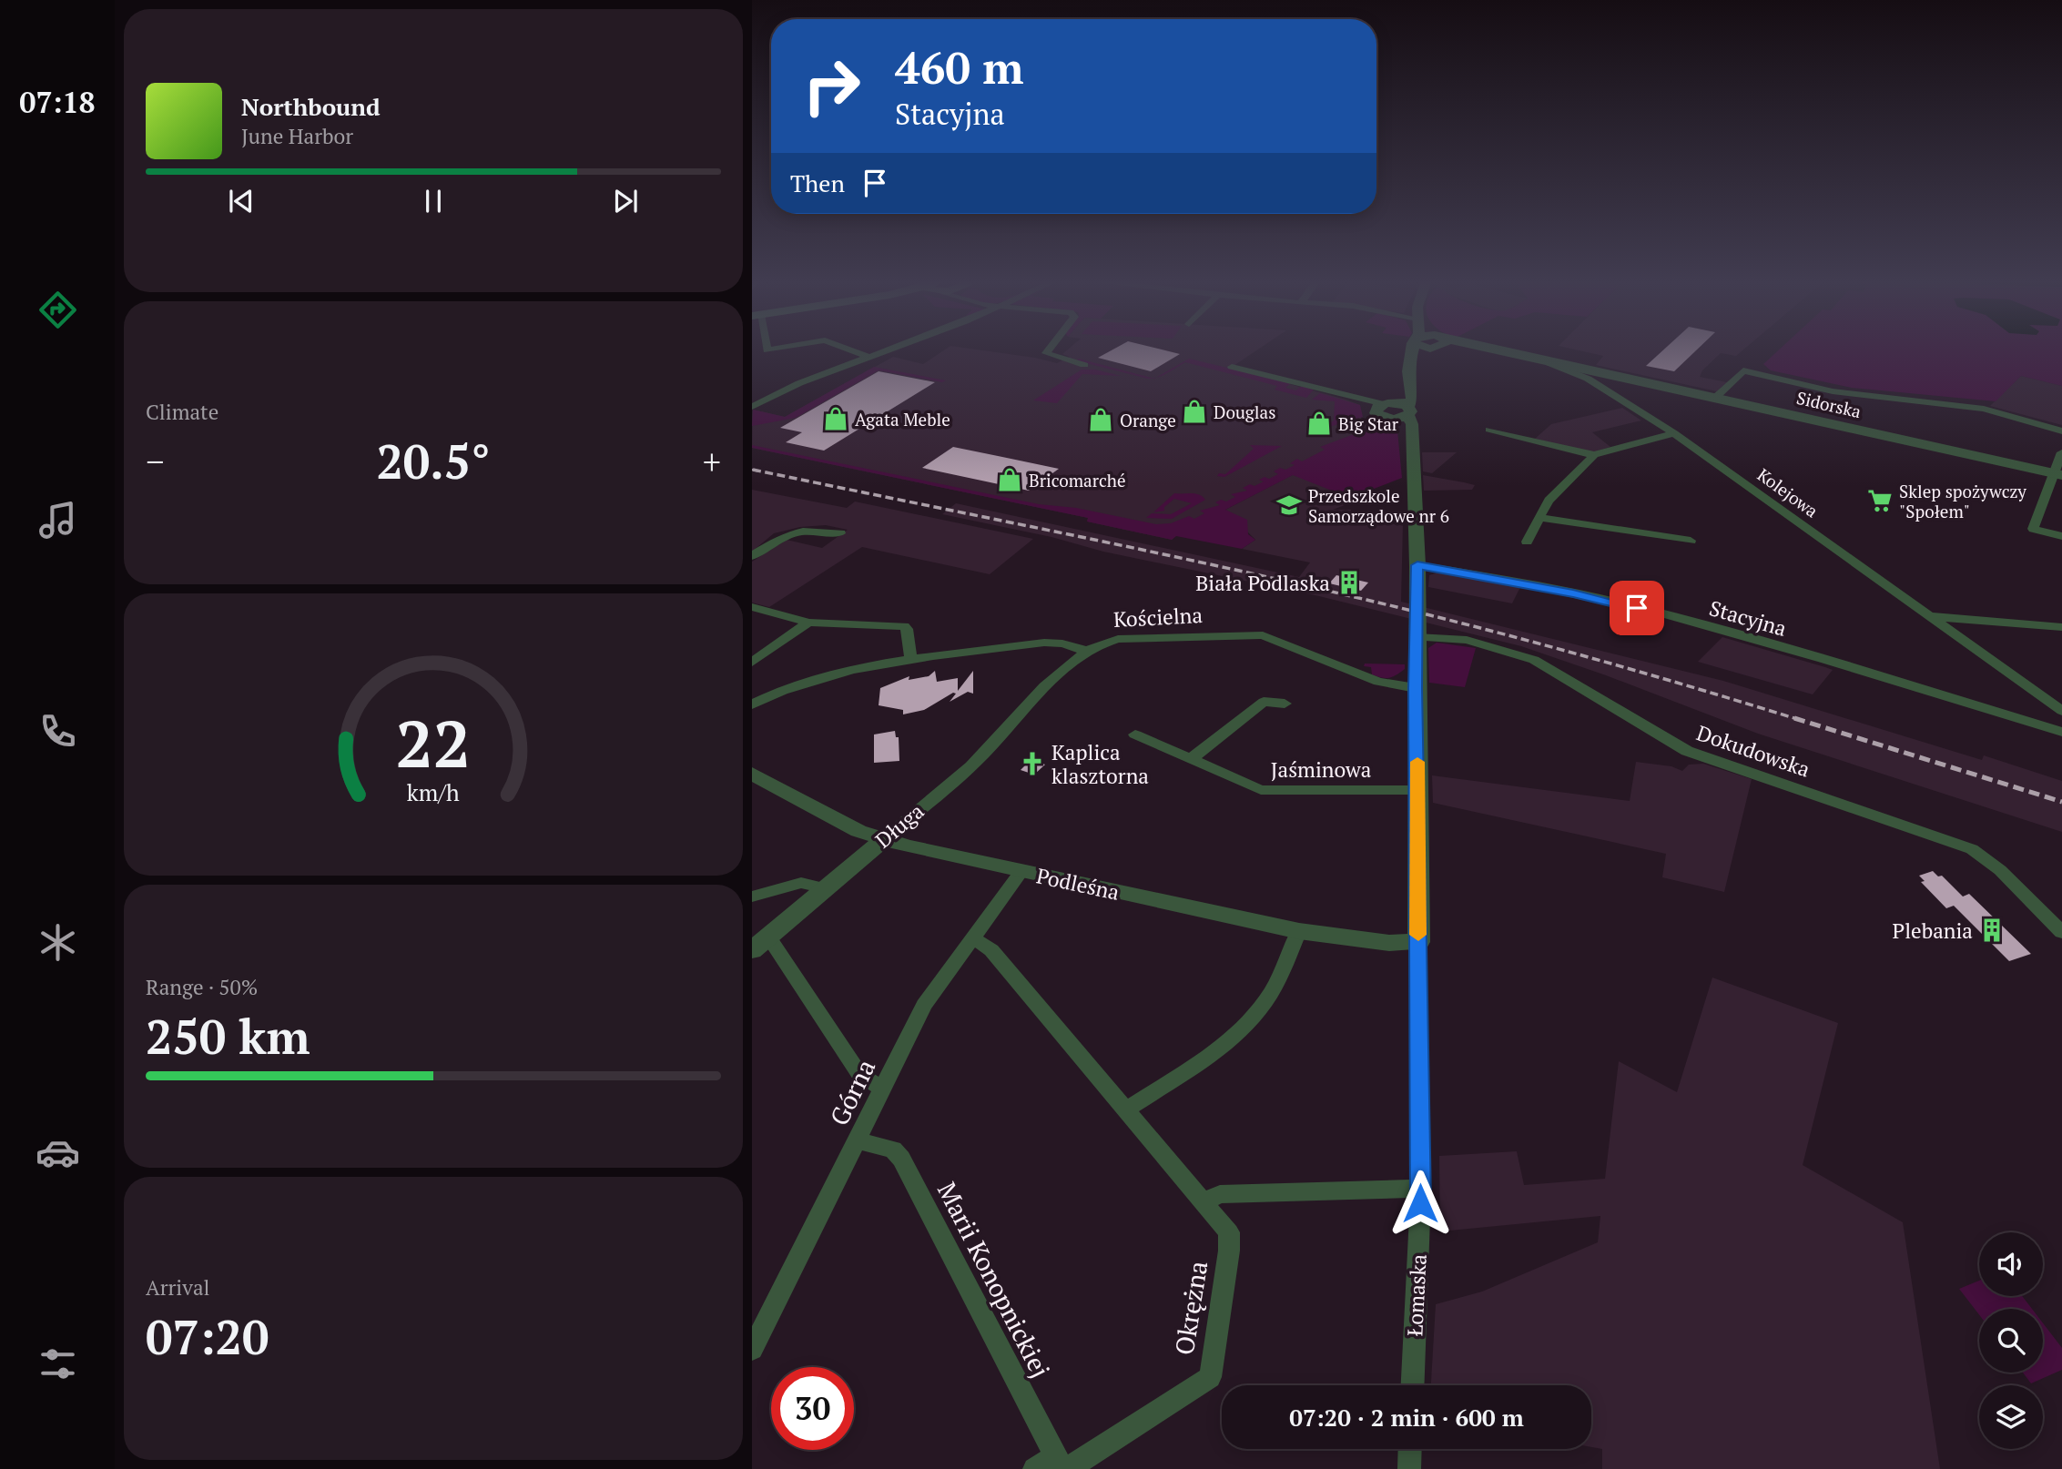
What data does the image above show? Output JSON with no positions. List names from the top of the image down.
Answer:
{
  "streets": {
    "street": [
      "Sidorska",
      "Kolejowa",
      "Kościelna",
      "Stacyjna",
      "Dokudowska",
      "Jaśminowa",
      "Długa",
      "Podleśna",
      "Górna",
      "Marii Konopnickiej",
      "Łomaska",
      "Okrężna"
    ]
  },
  "crossings": [
    ["Sidorska", "Kolejowa"],
    ["Kościelna", "Długa"],
    ["Kościelna", "Łomaska"],
    ["Stacyjna", "Łomaska"],
    ["Dokudowska", "Łomaska"],
    ["Jaśminowa", "Łomaska"],
    ["Długa", "Podleśna"],
    ["Podleśna", "Górna"],
    ["Podleśna", "Łomaska"],
    ["Górna", "Marii Konopnickiej"],
    ["Górna", "Okrężna"],
    ["Marii Konopnickiej", "Okrężna"]
  ],
  "places": {
    "shop": [
      "Douglas",
      "Agata Meble",
      "Orange",
      "Big Star",
      "Bricomarché"
    ],
    "supermarket": ["Sklep spożywczy \"Społem\""],
    "school or university": ["Przedszkole Samorządowe nr 6"],
    "building": ["Biała Podlaska", "Plebania"],
    "church": ["Kaplica klasztorna"]
  },
  "page": {
    "tabs": "07:18",
    "turn": ["460 m", "Stacyjna"],
    "song": ["Northbound", "June Harbor"],
    "then": "Then",
    "tile": [
      "Climate",
      ["Range · 50%", "250 km"],
      ["Arrival", "07:20"]
    ],
    "heat": ["−", "20.5°", "+"],
    "limit": "30",
    "trip": "07:20 · 2 min · 600 m",
    "gauge": ["22", "km/h"]
  }
}
